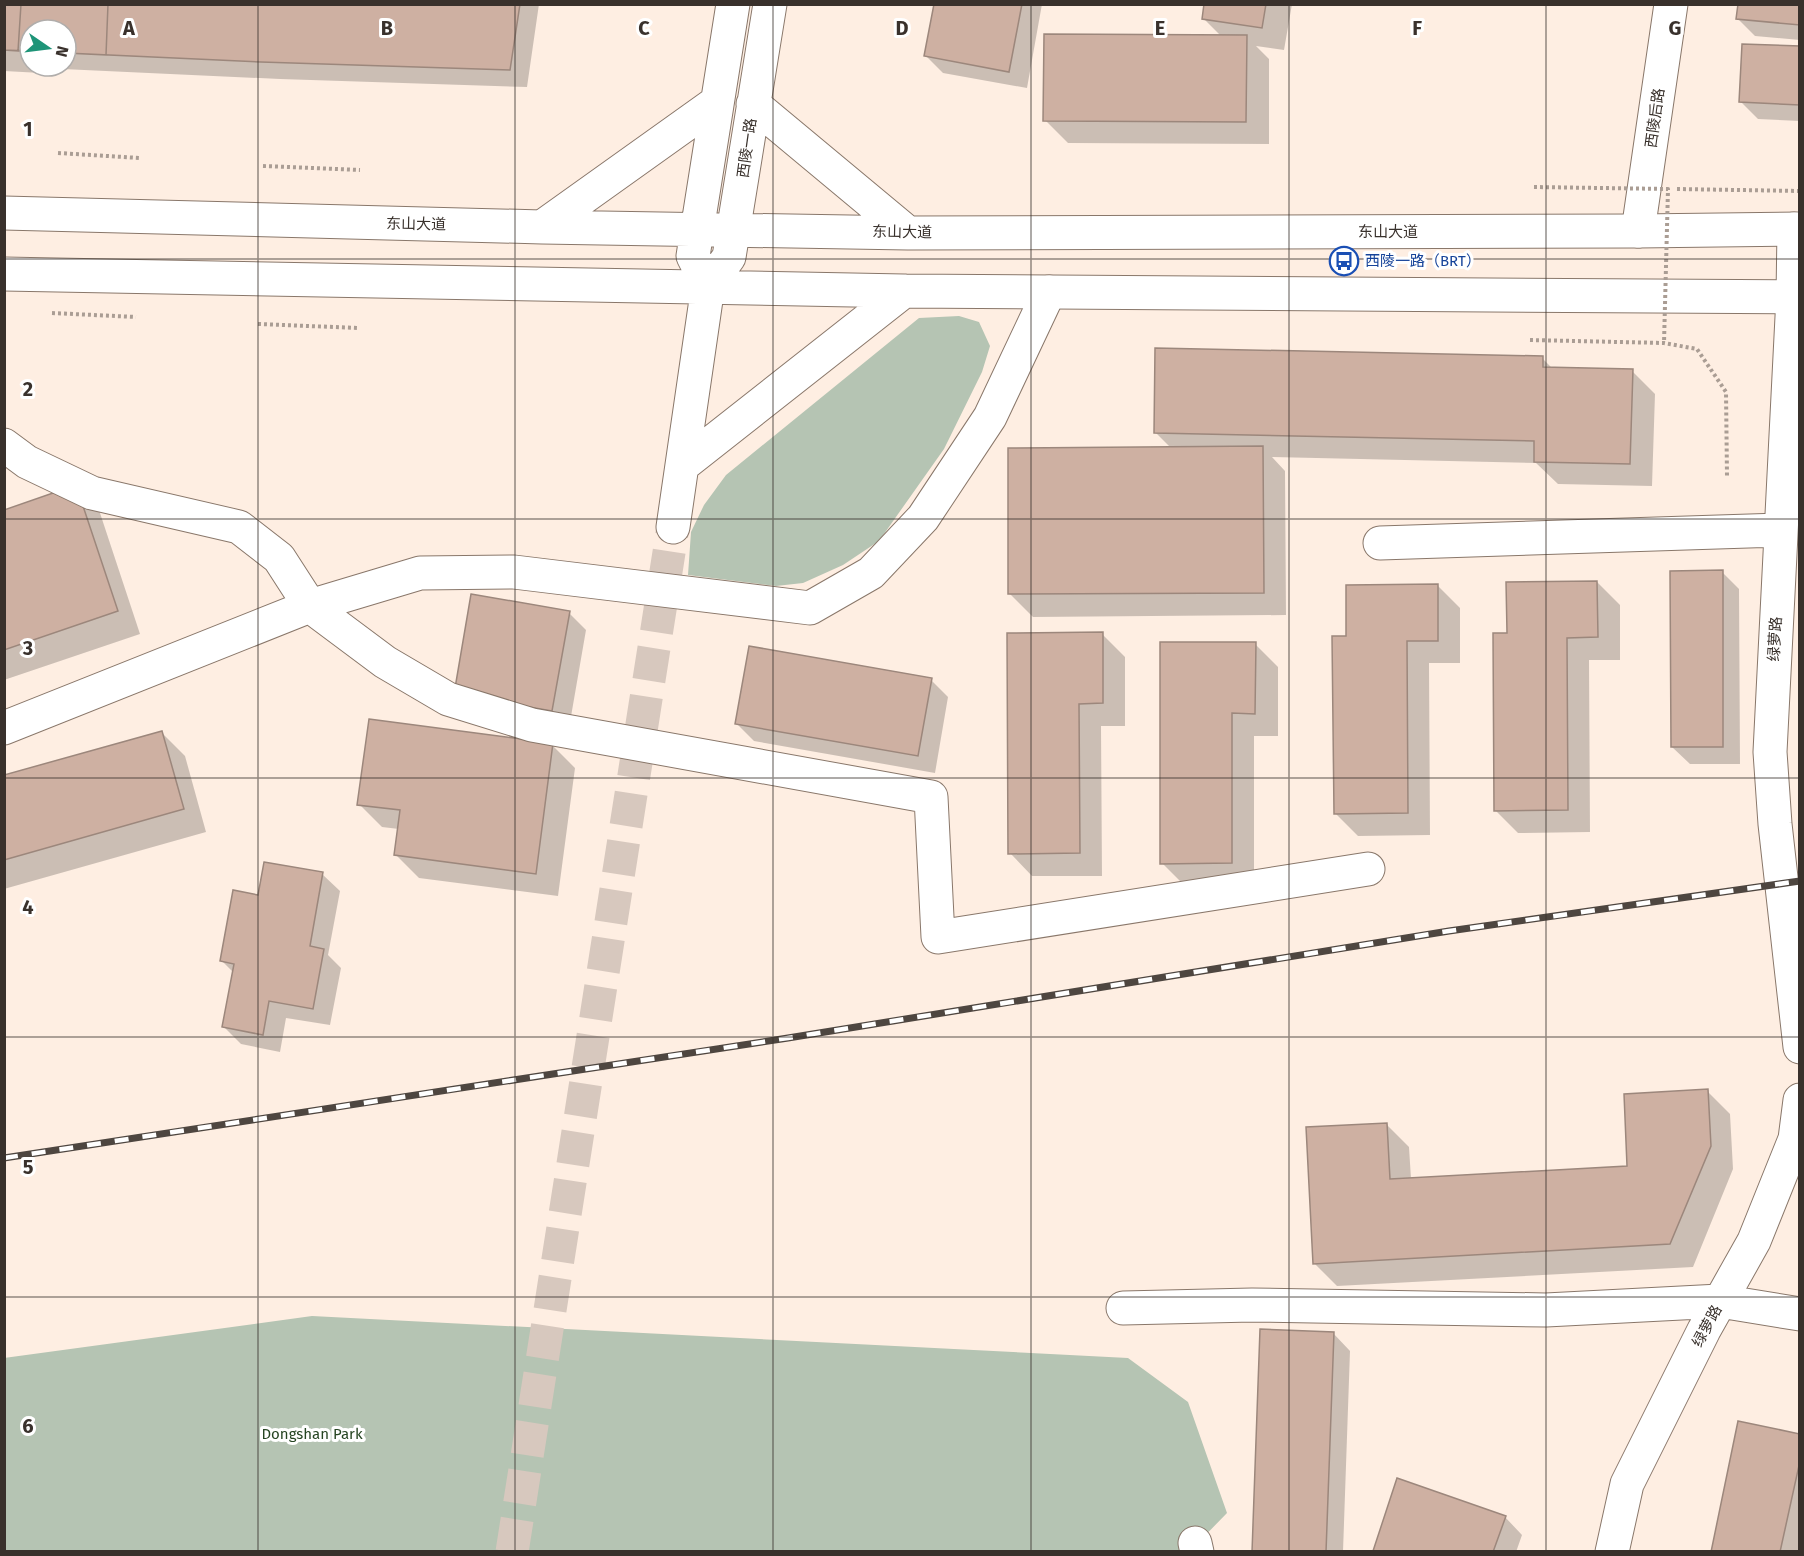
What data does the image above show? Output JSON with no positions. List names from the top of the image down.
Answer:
{
  "streets": {
    "main road": [
      "西陵后路",
      "西陵一路",
      "东山大道",
      "绿萝路"
    ]
  },
  "crossings": [
    ["西陵后路", "东山大道"],
    ["西陵一路", "东山大道"],
    ["东山大道", "绿萝路"]
  ],
  "parks": ["Dongshan Park"],
  "places": {
    "bus stop": ["西陵一路（BRT）"]
  },
  "north": "right",
  "grid": {
    "columns": [
      "A",
      "B",
      "C",
      "D",
      "E",
      "F",
      "G"
    ],
    "rows": [
      "1",
      "2",
      "3",
      "4",
      "5",
      "6"
    ]
  }
}
